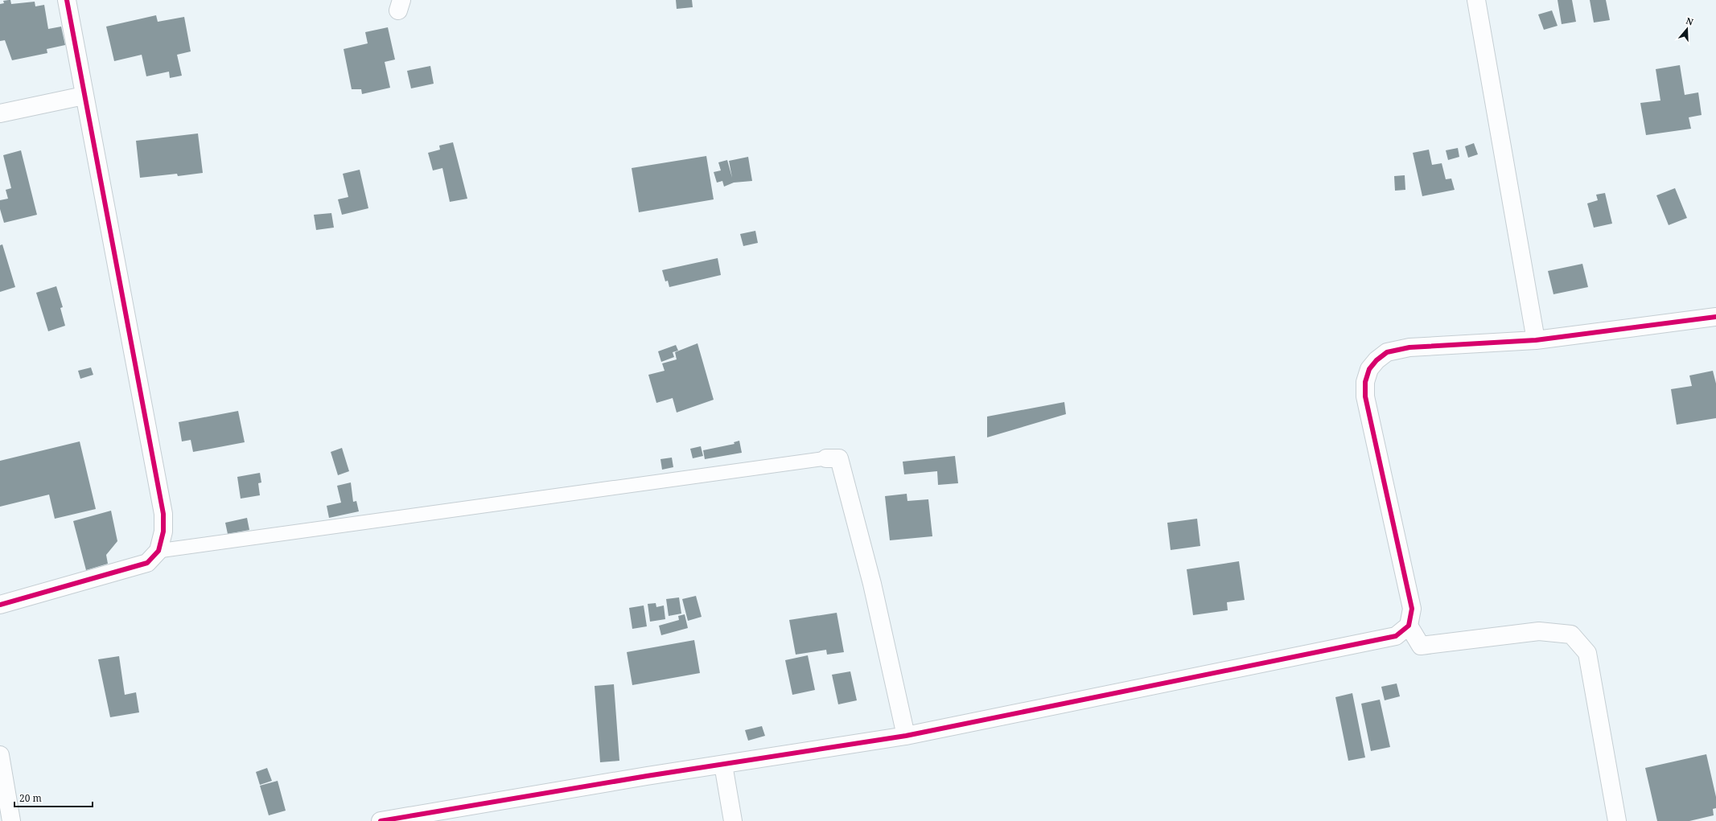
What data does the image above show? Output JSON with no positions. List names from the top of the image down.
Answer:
{
  "scale_bar": "20 m",
  "north": "top"
}
